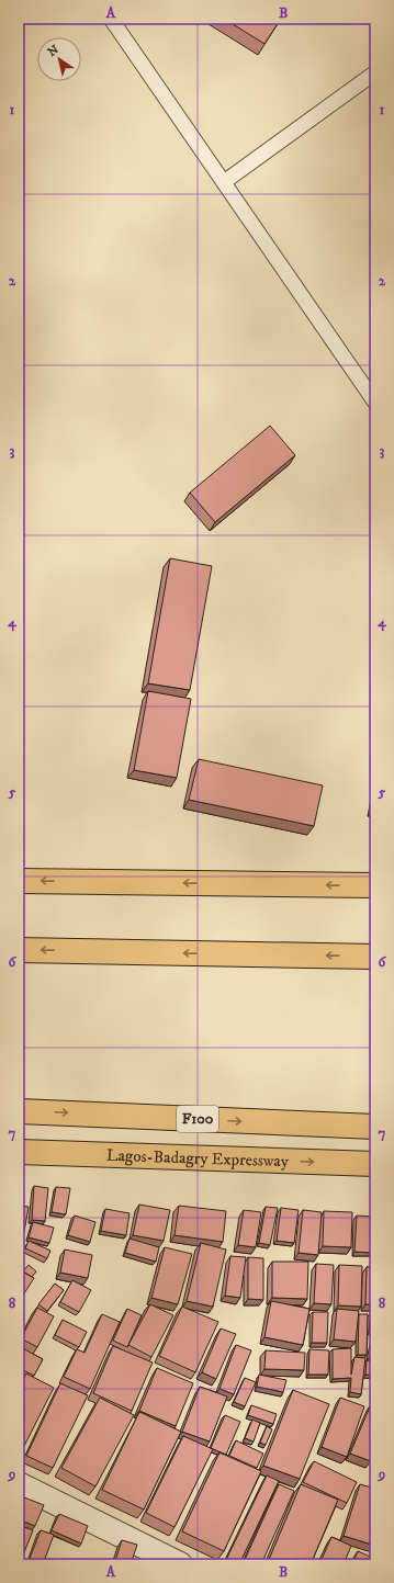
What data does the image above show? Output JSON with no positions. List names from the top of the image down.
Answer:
{
  "streets": {
    "main road": ["F100", "Lagos-Badagry Expressway"]
  },
  "north": "top left",
  "grid": {
    "columns": ["A", "B"],
    "rows": [
      "1",
      "2",
      "3",
      "4",
      "5",
      "6",
      "7",
      "8",
      "9"
    ]
  }
}
